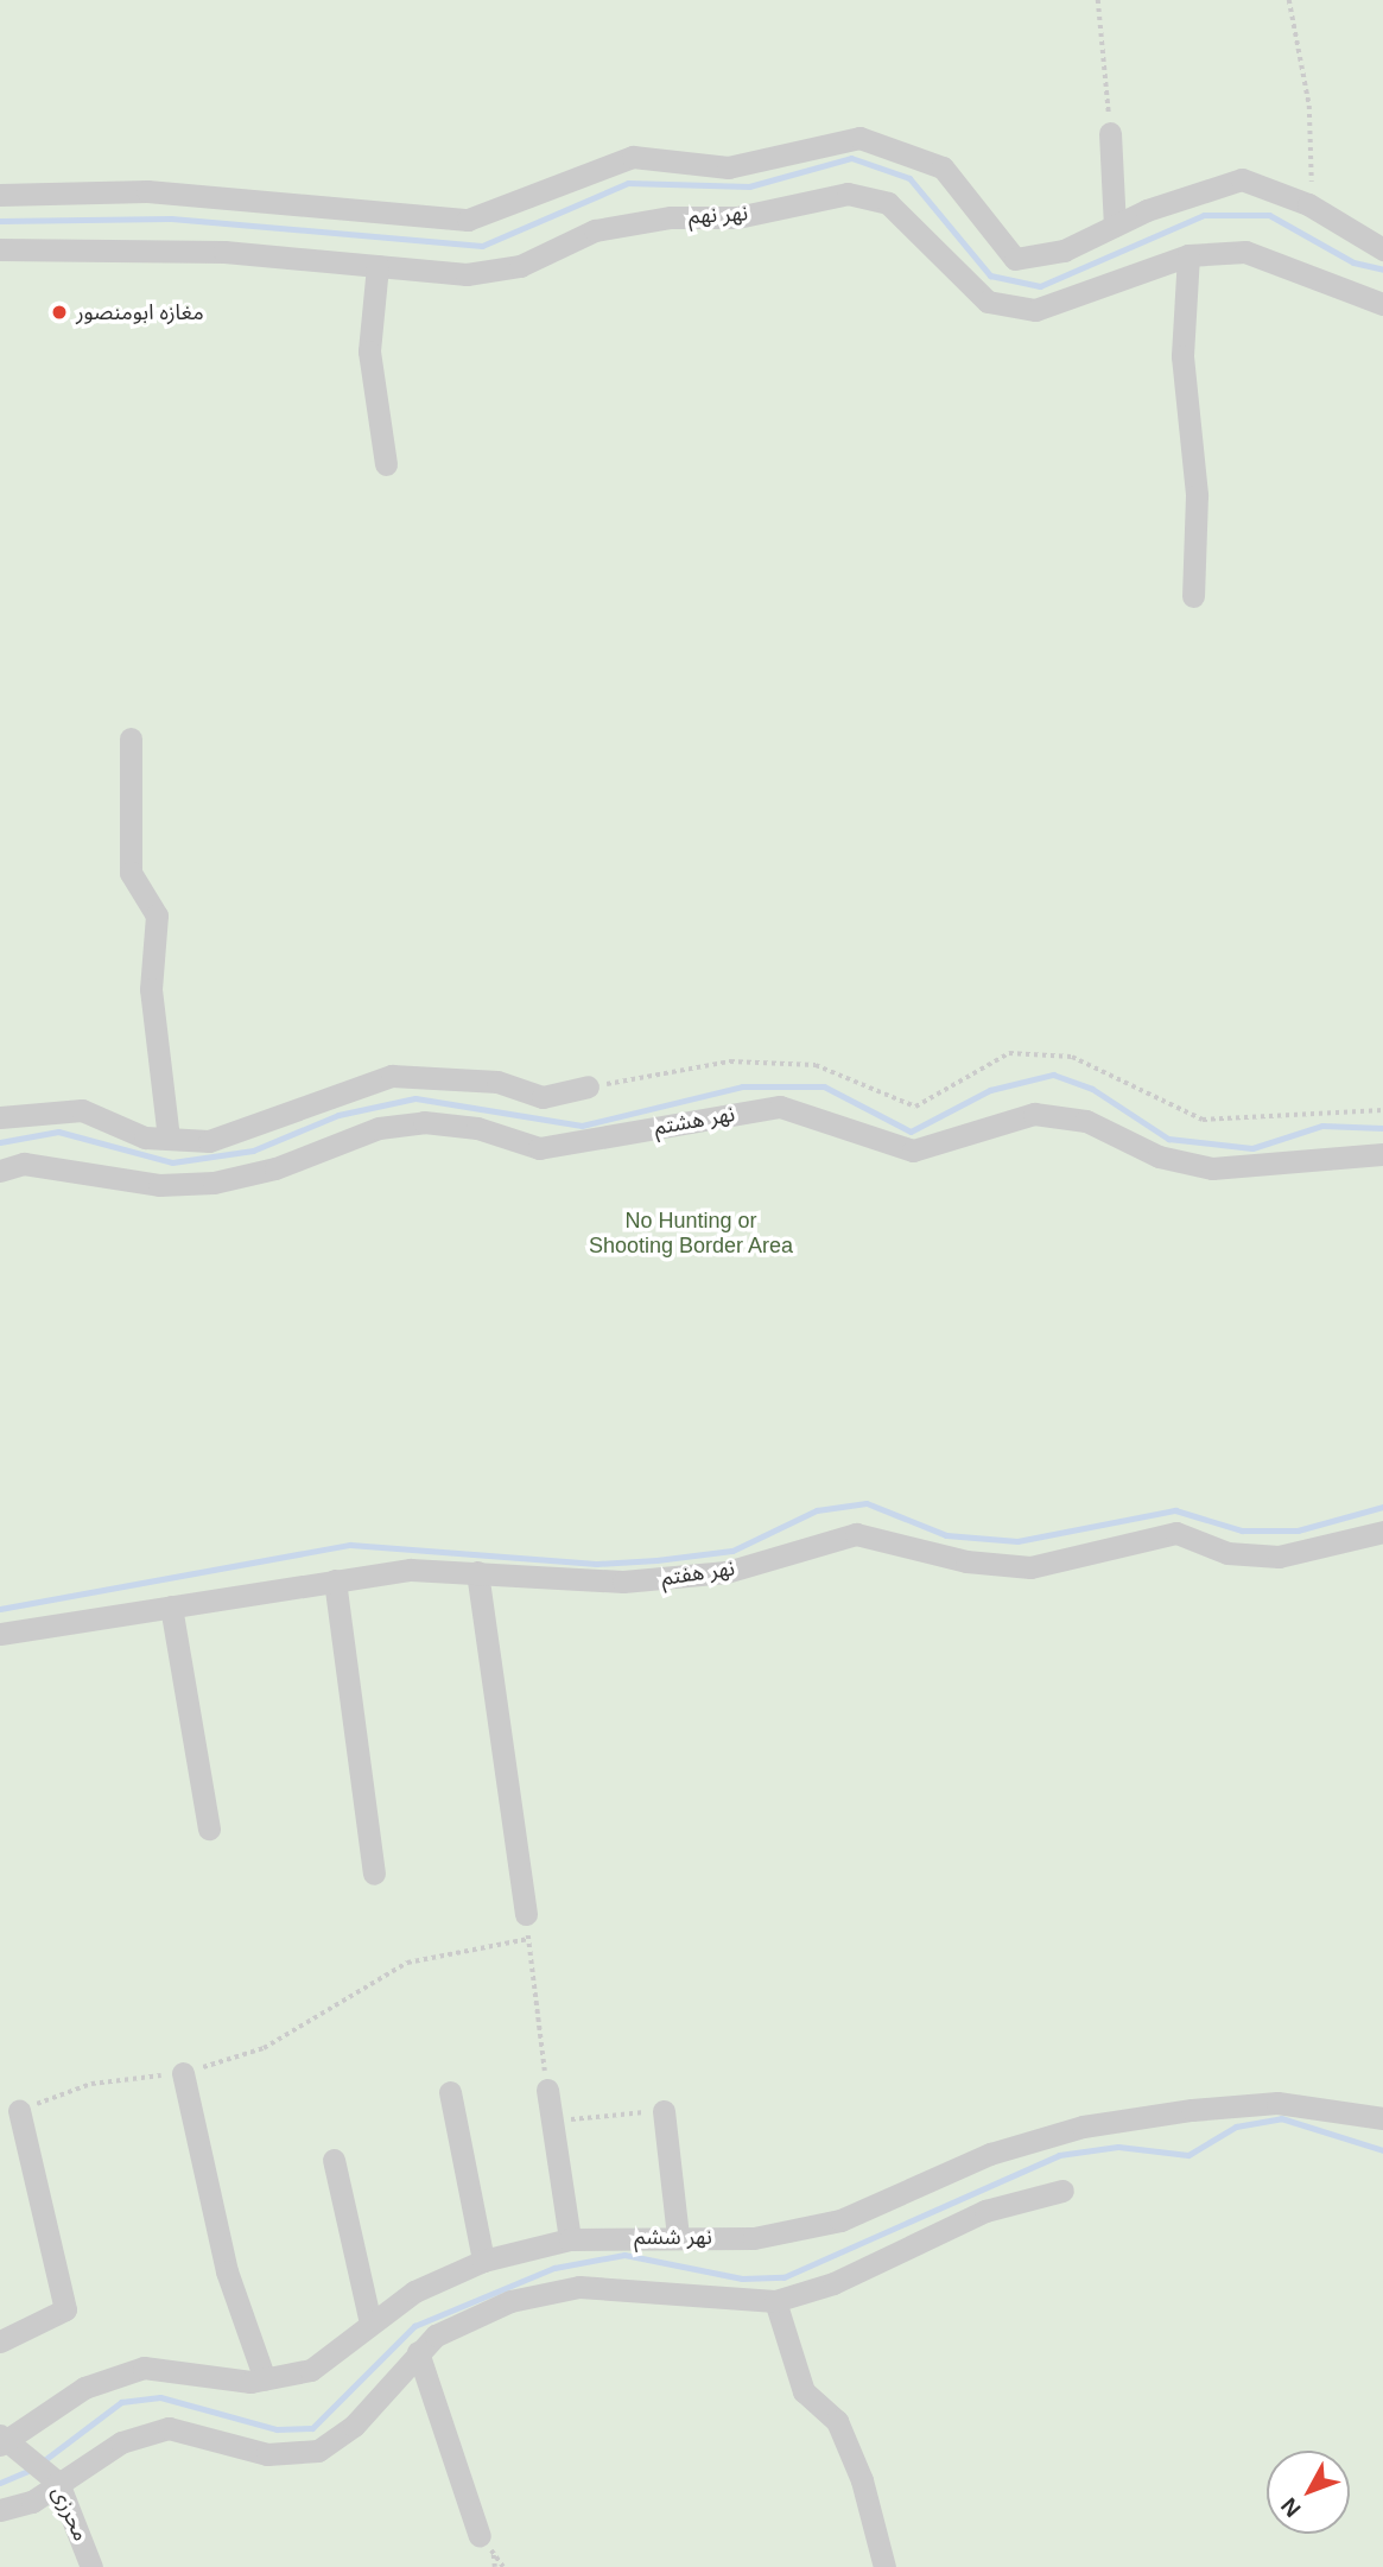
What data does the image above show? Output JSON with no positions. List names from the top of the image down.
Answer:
{
  "streets": {
    "street": [
      "نهر نهم",
      "نهر هشتم",
      "نهر هفتم",
      "نهر ششم",
      "محرزی"
    ]
  },
  "crossings": [
    ["نهر ششم", "محرزی"]
  ],
  "parks": ["No Hunting or Shooting Border Area"],
  "places": ["مغازه ابومنصور"],
  "north": "bottom left"
}
